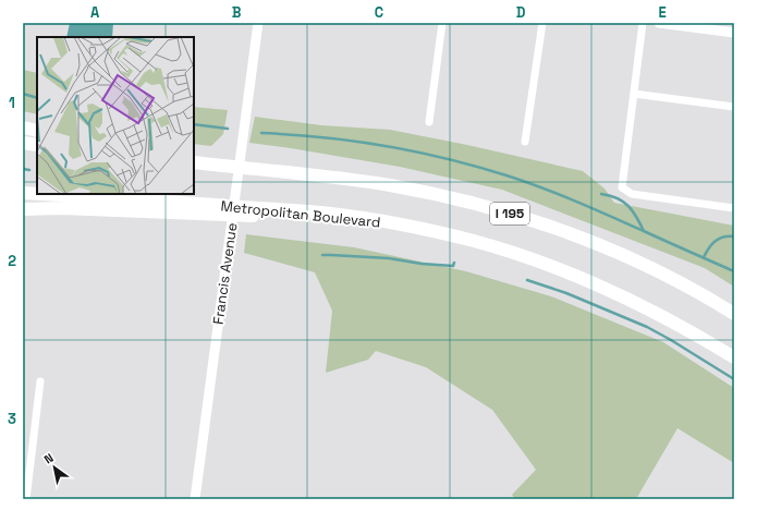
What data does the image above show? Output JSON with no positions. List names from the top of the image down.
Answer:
{
  "streets": {
    "highway": ["Metropolitan Boulevard", "I 195"],
    "street": ["Francis Avenue"]
  },
  "north": "top left",
  "grid": {
    "columns": [
      "A",
      "B",
      "C",
      "D",
      "E"
    ],
    "rows": ["1", "2", "3"]
  }
}
